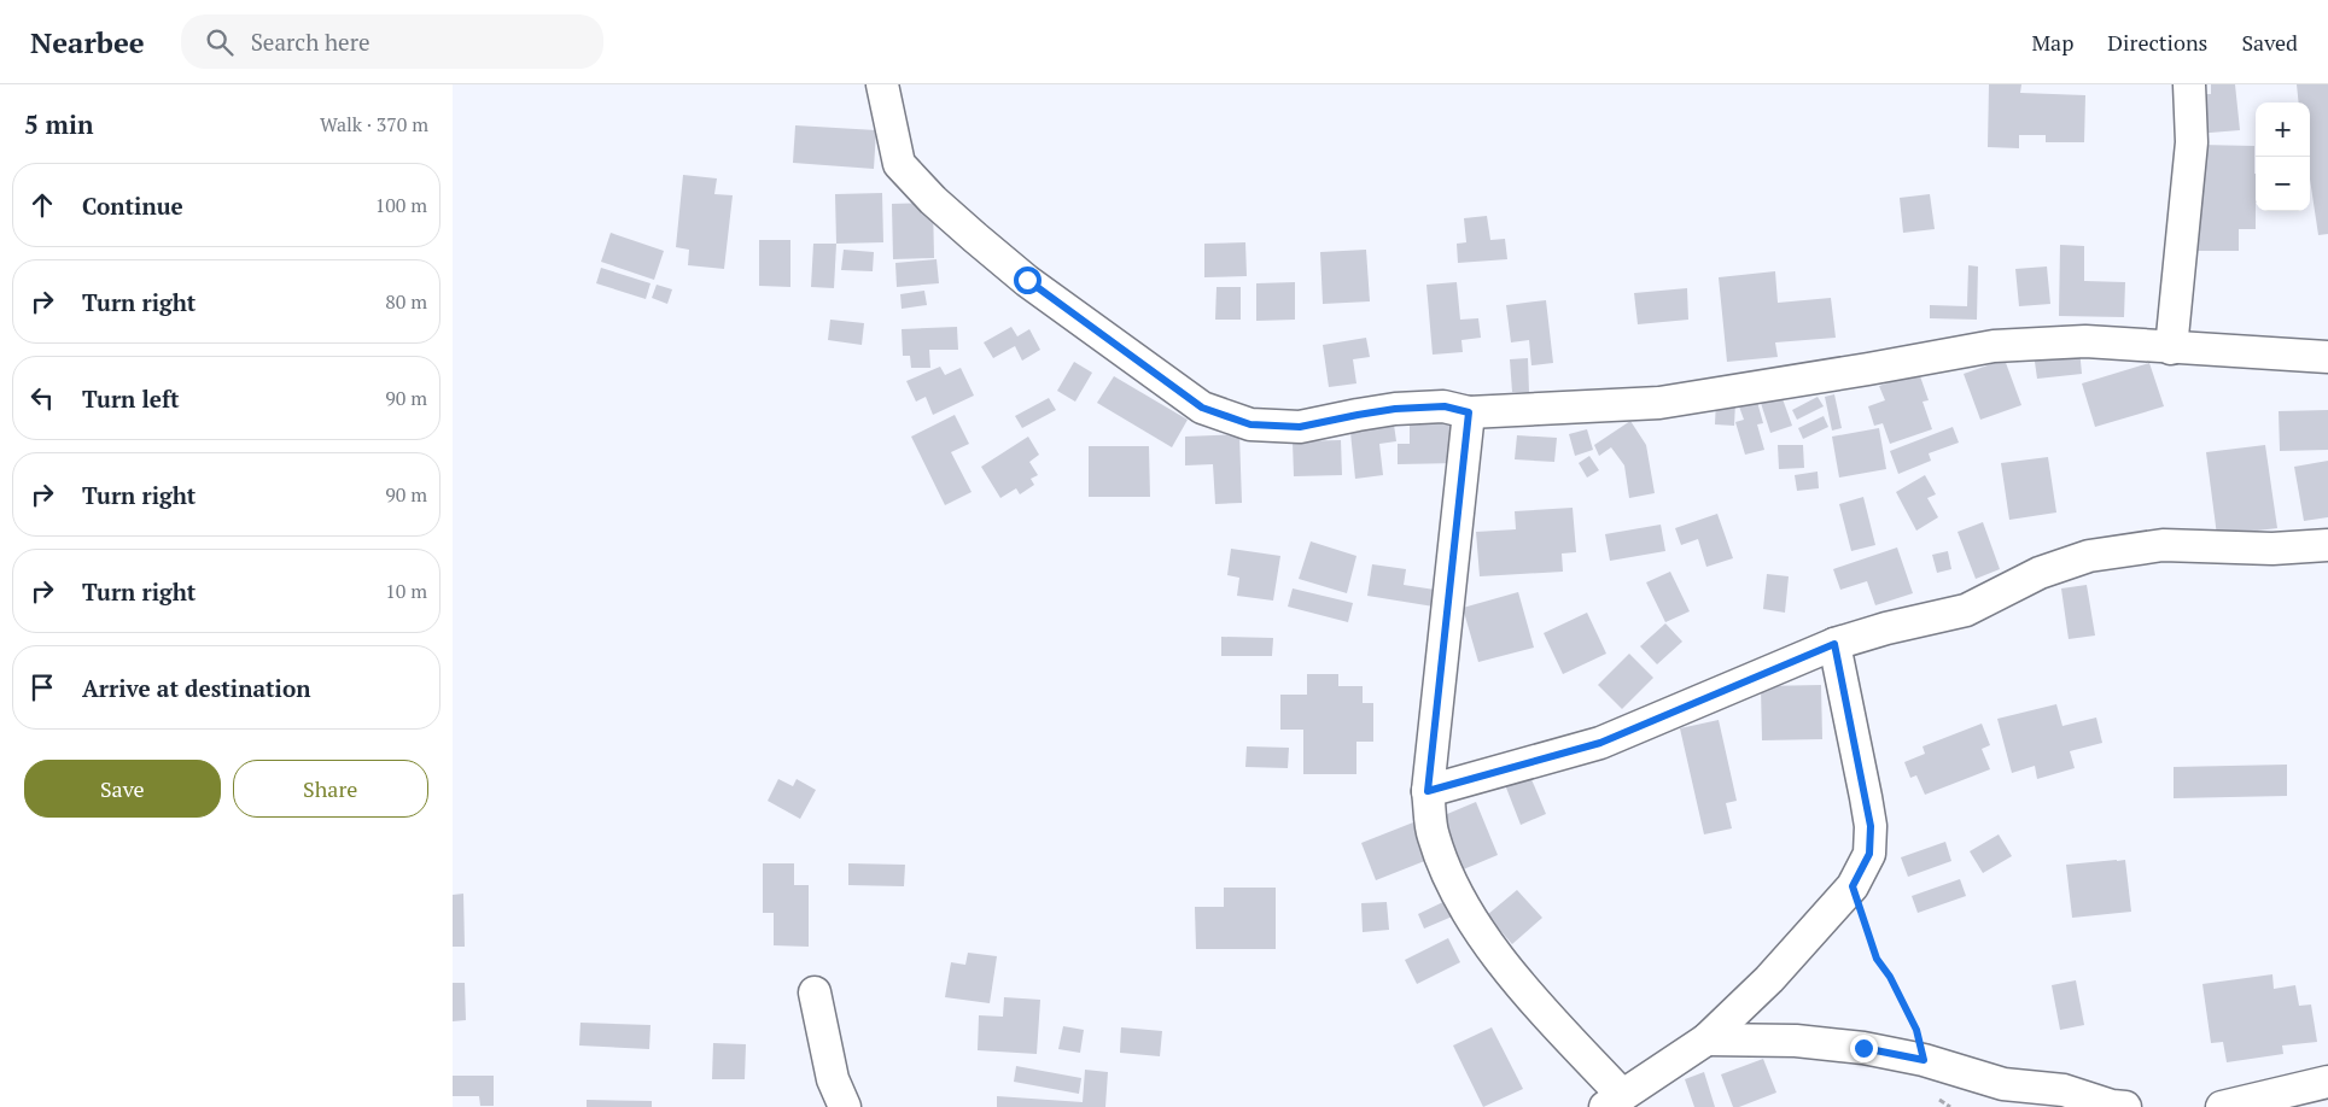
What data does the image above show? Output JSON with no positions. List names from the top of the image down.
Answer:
{
  "page": {
    "header": "Nearbee",
    "search": "Search here",
    "nav": ["Map", "Directions", "Saved"],
    "heading": ["5 min", "Walk · 370 m"],
    "map_buttons": ["+", "−"],
    "list": [
      ["Continue", "100 m"],
      ["Turn right", "80 m"],
      ["Turn left", "90 m"],
      ["Turn right", "90 m"],
      ["Turn right", "10 m"],
      "Arrive at destination"
    ],
    "buttons": ["Save", "Share"]
  }
}
